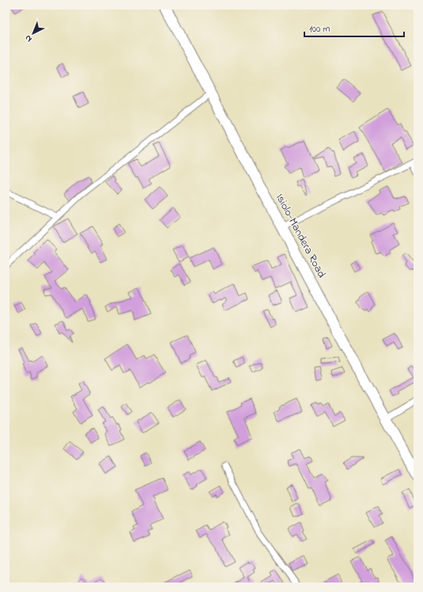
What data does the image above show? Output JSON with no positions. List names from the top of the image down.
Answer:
{
  "streets": {
    "highway": ["Isiolo-Mandera Road"]
  },
  "scale_bar": "100 m",
  "north": "bottom left"
}
